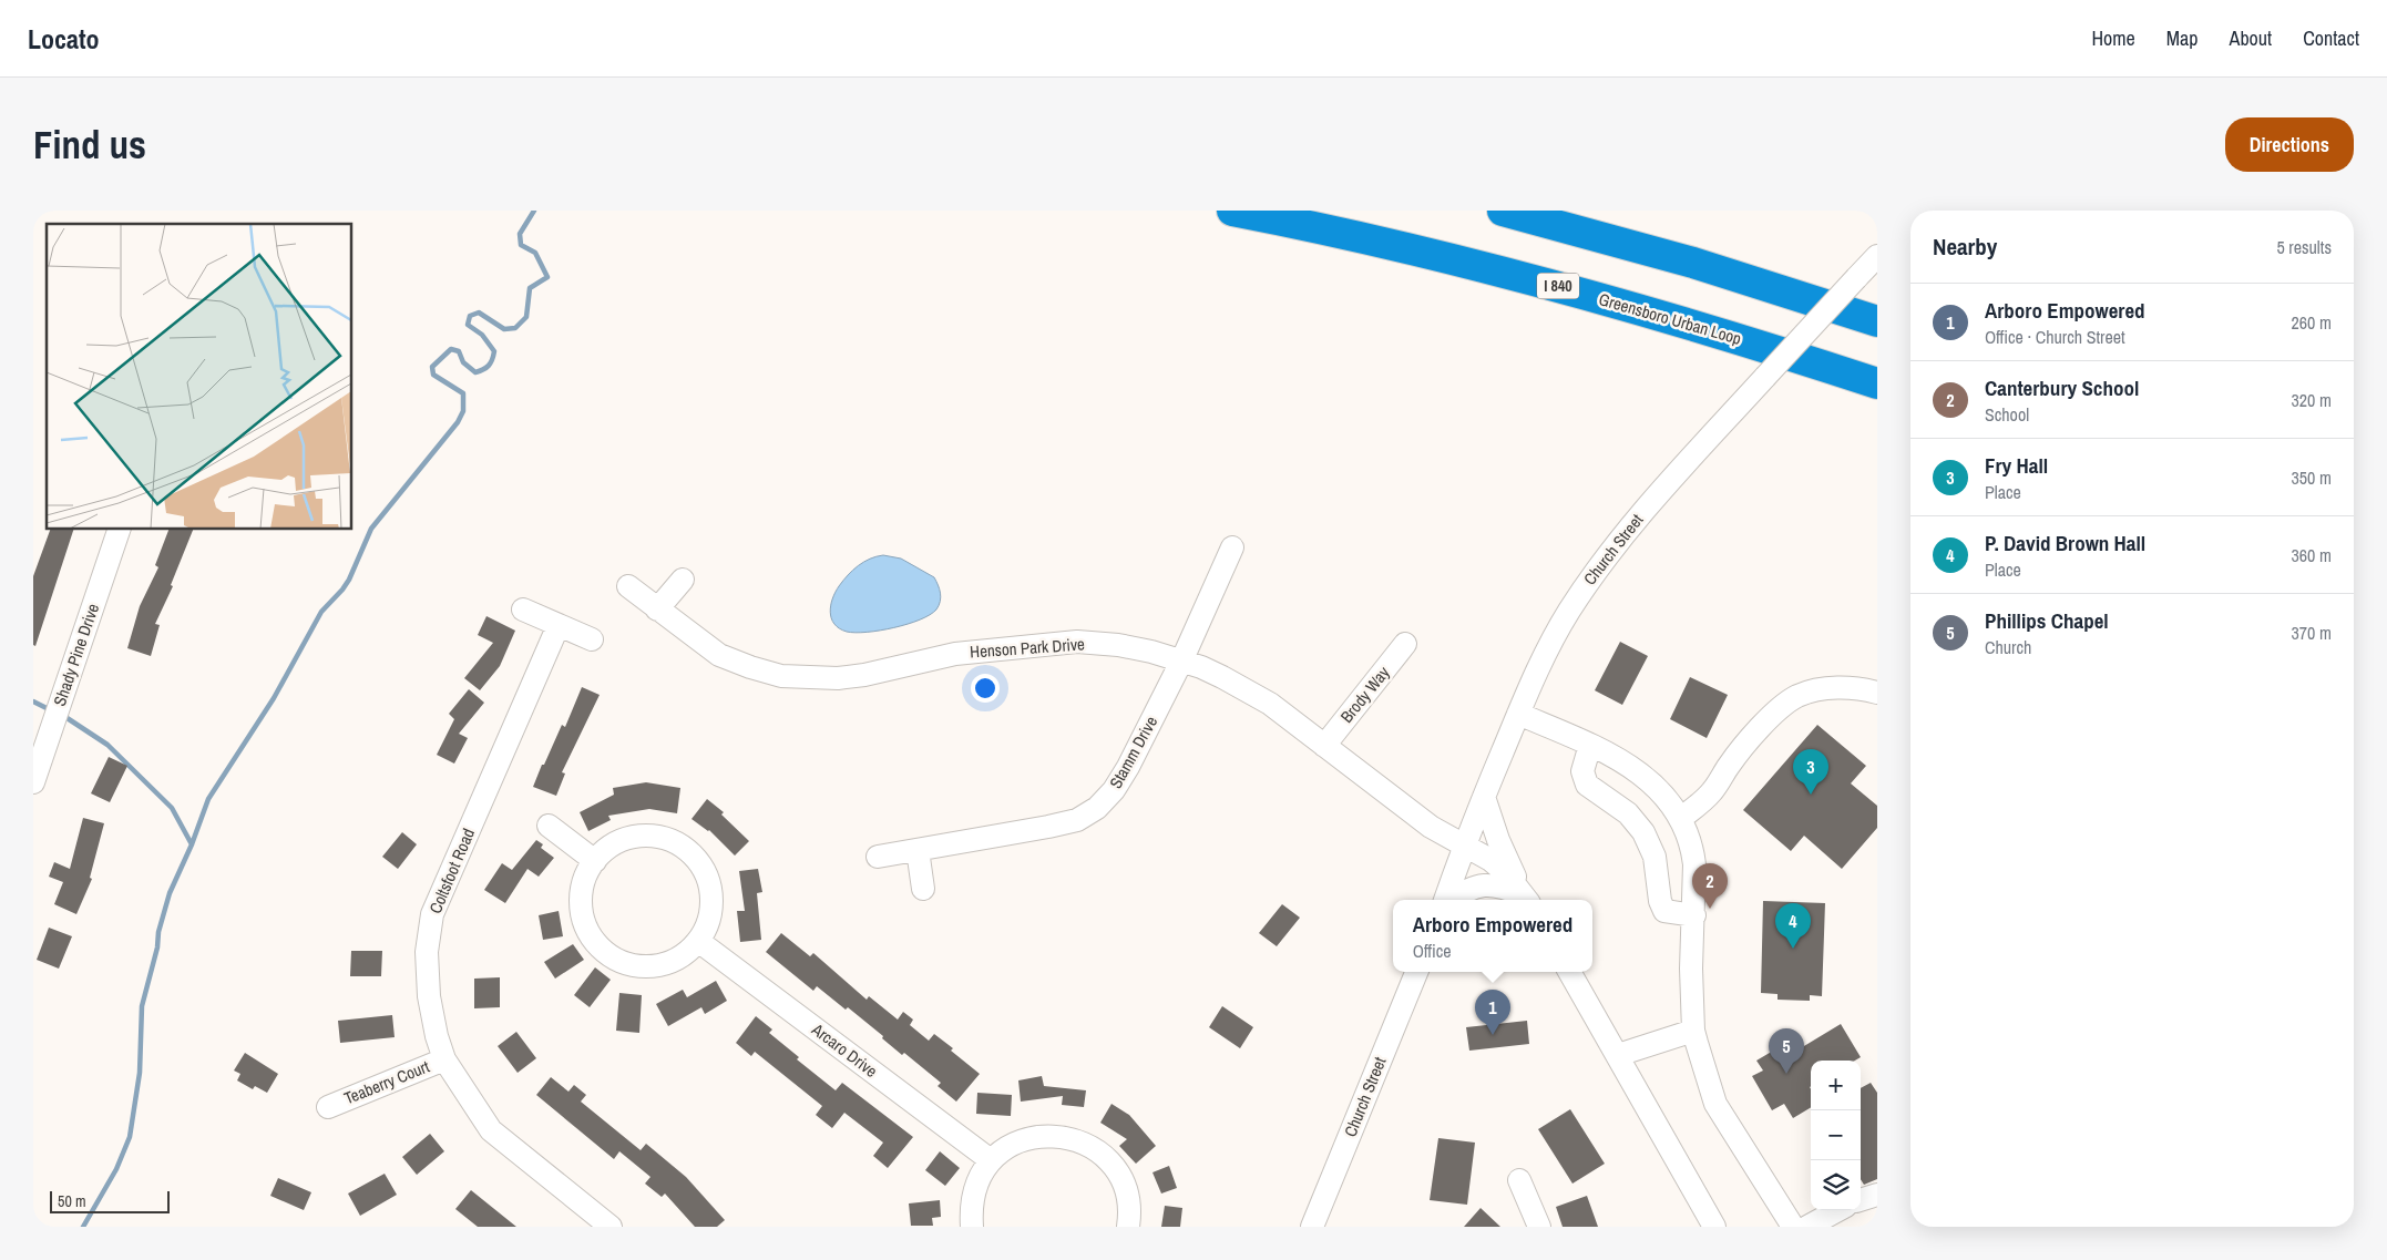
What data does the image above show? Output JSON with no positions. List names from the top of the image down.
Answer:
{
  "streets": {
    "highway": ["I 840", "Greensboro Urban Loop"],
    "street": [
      "Church Street",
      "Henson Park Drive",
      "Shady Pine Drive",
      "Brody Way",
      "Stamm Drive",
      "Coltsfoot Road",
      "Arcaro Drive",
      "Teaberry Court"
    ]
  },
  "crossings": [
    ["Church Street", "Henson Park Drive"],
    ["Henson Park Drive", "Brody Way"],
    ["Henson Park Drive", "Stamm Drive"],
    ["Coltsfoot Road", "Teaberry Court"]
  ],
  "scale_bar": "50 m",
  "page": {
    "header": "Locato",
    "nav": [
      "Home",
      "Map",
      "About",
      "Contact"
    ],
    "buttons": "Directions",
    "title": "Find us",
    "heading": ["Nearby", "5 results"],
    "list": [
      {
        "mark": "1",
        "name": "Arboro Empowered",
        "note": "Office · Church Street",
        "value": "260 m"
      },
      {
        "mark": "2",
        "name": "Canterbury School",
        "note": "School",
        "value": "320 m"
      },
      {
        "mark": "3",
        "name": "Fry Hall",
        "note": "Place",
        "value": "350 m"
      },
      {
        "mark": "4",
        "name": "P. David Brown Hall",
        "note": "Place",
        "value": "360 m"
      },
      {
        "mark": "5",
        "name": "Phillips Chapel",
        "note": "Church",
        "value": "370 m"
      }
    ],
    "pins": [
      "3",
      "2",
      "4",
      "1",
      "5"
    ],
    "popup": ["Arboro Empowered", "Office"],
    "map_buttons": ["+", "−"],
    "scale": "50 m"
  }
}
